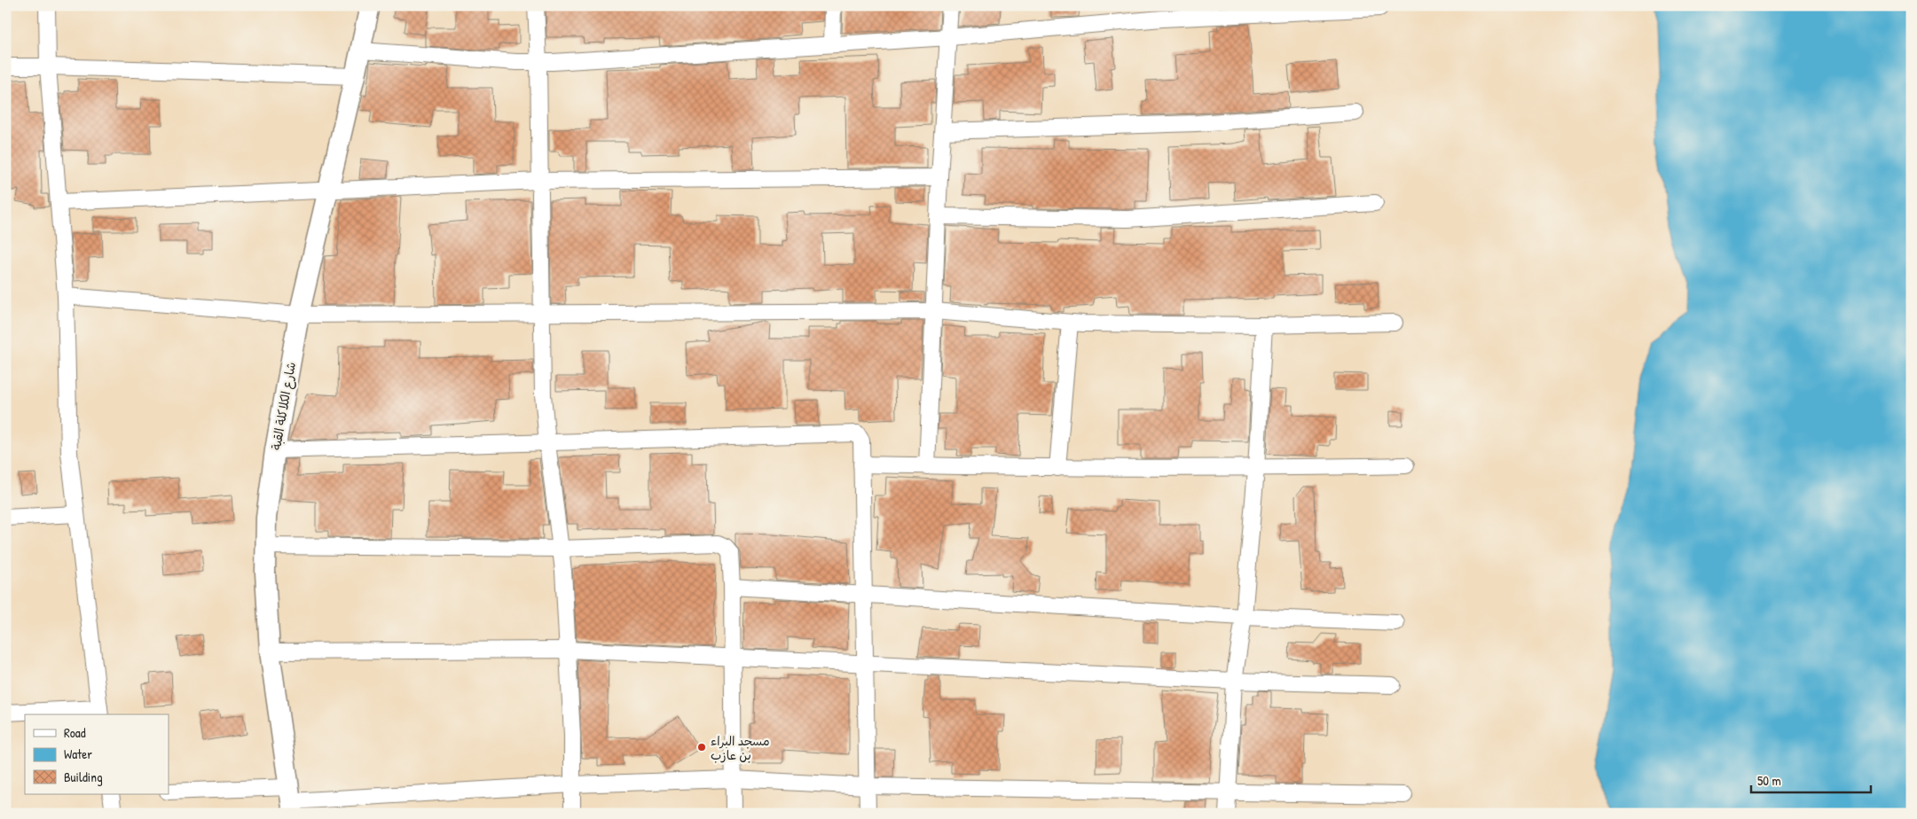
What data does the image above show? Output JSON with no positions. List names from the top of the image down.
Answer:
{
  "streets": {
    "street": ["شارع الكلاكلة القبة"]
  },
  "places": ["مسجد البراء بن عازب"],
  "legend": ["Road", "Water", "Building"],
  "scale_bar": "50 m"
}
